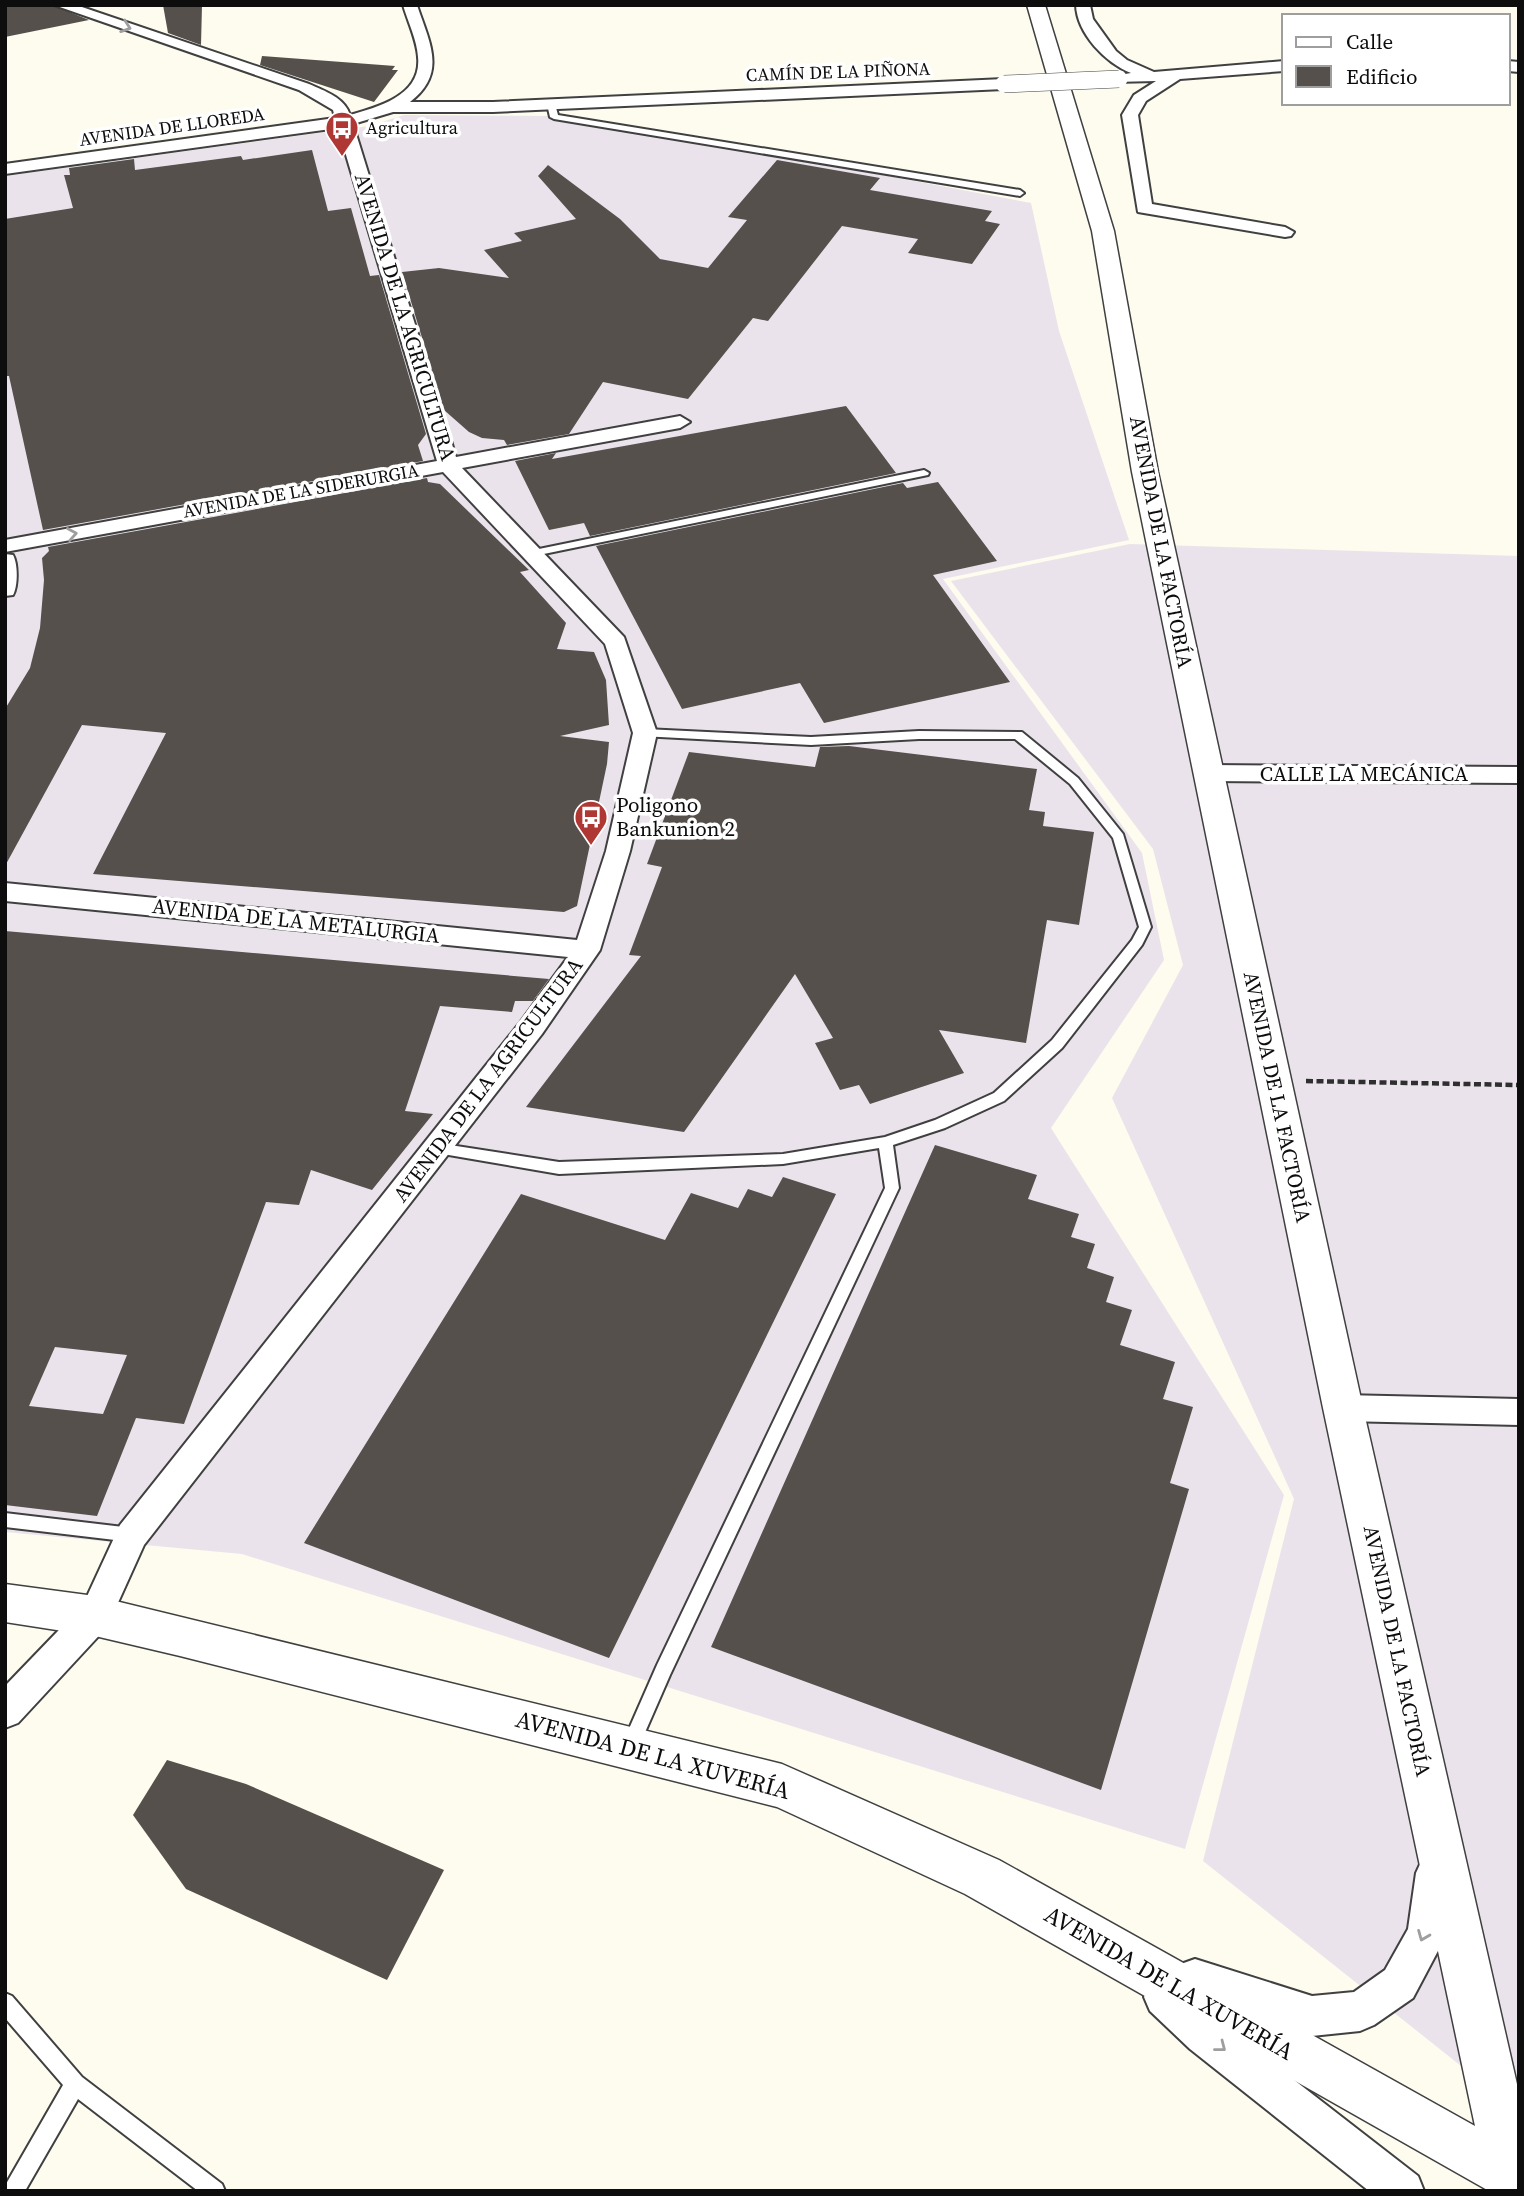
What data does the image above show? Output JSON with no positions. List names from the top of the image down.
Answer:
{
  "streets": {
    "street": [
      "CAMÍN DE LA PIÑONA",
      "AVENIDA DE LLOREDA",
      "AVENIDA DE LA AGRICULTURA",
      "AVENIDA DE LA SIDERURGIA",
      "AVENIDA DE LA FACTORÍA",
      "CALLE LA MECÁNICA",
      "AVENIDA DE LA METALURGIA",
      "AVENIDA DE LA XUVERÍA"
    ]
  },
  "crossings": [
    ["CAMÍN DE LA PIÑONA", "AVENIDA DE LLOREDA"],
    ["AVENIDA DE LLOREDA", "AVENIDA DE LA AGRICULTURA"],
    ["AVENIDA DE LA AGRICULTURA", "AVENIDA DE LA SIDERURGIA"],
    ["AVENIDA DE LA AGRICULTURA", "AVENIDA DE LA METALURGIA"],
    ["AVENIDA DE LA AGRICULTURA", "AVENIDA DE LA XUVERÍA"],
    ["AVENIDA DE LA FACTORÍA", "CALLE LA MECÁNICA"],
    ["AVENIDA DE LA FACTORÍA", "AVENIDA DE LA XUVERÍA"]
  ],
  "one_way": ["AVENIDA DE LA SIDERURGIA"],
  "places": {
    "bus stop": ["Agricultura", "Poligono Bankunion 2"]
  },
  "legend": ["Calle", "Edificio"]
}
